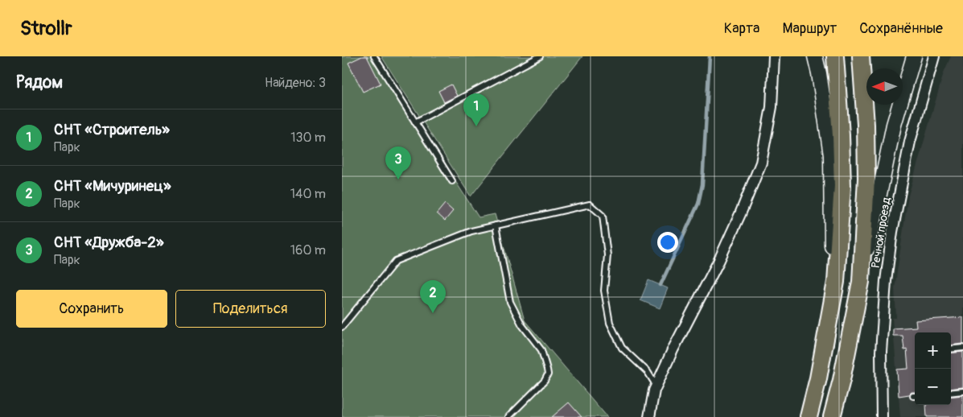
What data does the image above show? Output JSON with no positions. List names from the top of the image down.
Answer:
{
  "streets": {
    "street": ["Речной проезд"]
  },
  "north": "left",
  "page": {
    "header": "Strollr",
    "nav": ["Карта", "Маршрут", "Сохранённые"],
    "heading": ["Рядом", "Найдено: 3"],
    "pins": ["1", "3", "2"],
    "list": [
      {
        "mark": "1",
        "name": "СНТ «Строитель»",
        "note": "Парк",
        "value": "130 m"
      },
      {
        "mark": "2",
        "name": "СНТ «Мичуринец»",
        "note": "Парк",
        "value": "140 m"
      },
      {
        "mark": "3",
        "name": "СНТ «Дружба-2»",
        "note": "Парк",
        "value": "160 m"
      }
    ],
    "buttons": ["Сохранить", "Поделиться"],
    "map_buttons": ["+", "−"]
  }
}
